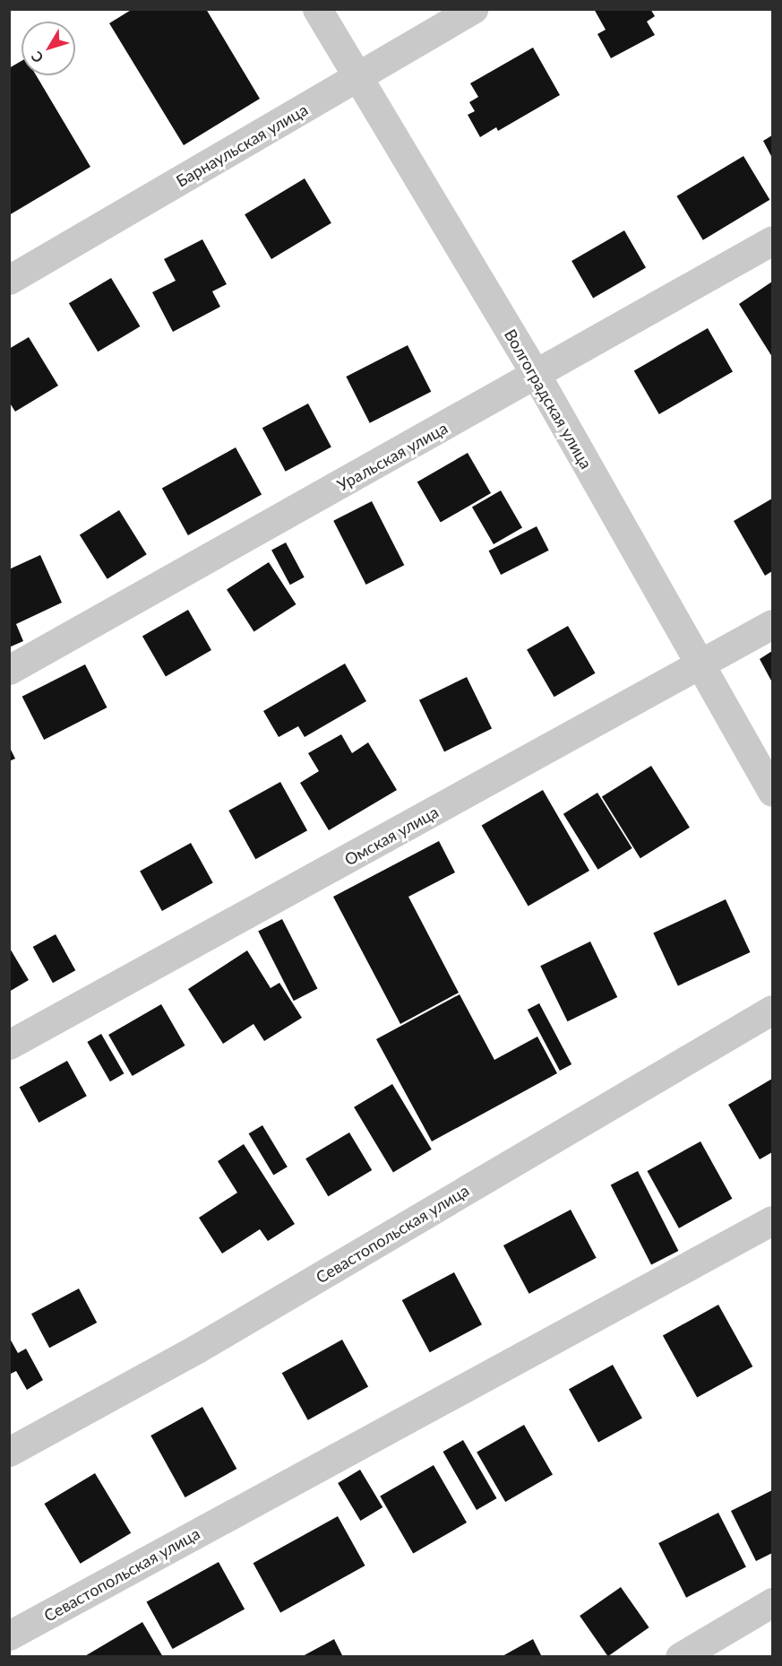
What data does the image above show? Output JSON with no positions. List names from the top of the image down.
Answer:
{
  "streets": {
    "street": [
      "Барнаульская улица",
      "Волгоградская улица",
      "Уральская улица",
      "Омская улица",
      "Севастопольская улица"
    ]
  },
  "crossings": [
    ["Барнаульская улица", "Волгоградская улица"],
    ["Волгоградская улица", "Уральская улица"],
    ["Волгоградская улица", "Омская улица"]
  ],
  "north": "bottom left"
}
